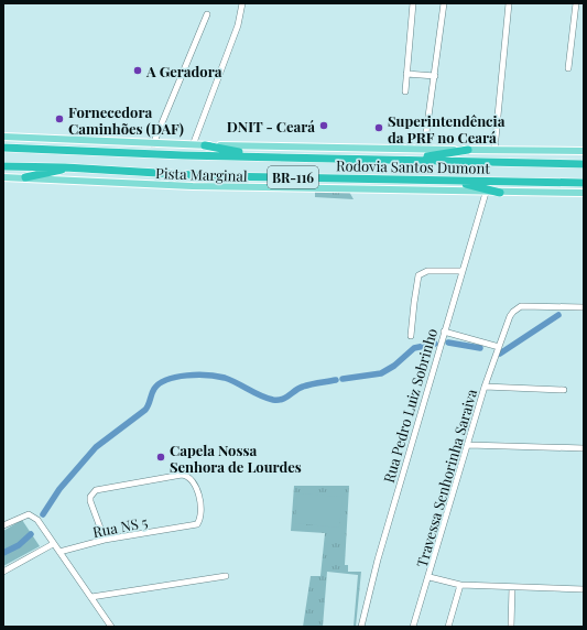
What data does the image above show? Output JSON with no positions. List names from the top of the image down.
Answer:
{
  "streets": {
    "highway": ["Rodovia Santos Dumont", "BR-116"],
    "main road": ["Pista Marginal"],
    "street": ["Rua Pedro Luiz Sobrinho", "Travessa Senhorinha Saraiva", "Rua NS 5"]
  },
  "crossings": [
    ["Pista Marginal", "Rua Pedro Luiz Sobrinho"]
  ],
  "places": [
    "A Geradora",
    "Fornecedora Caminhões (DAF)",
    "DNIT - Ceará",
    "Superintendência da PRF no Ceará",
    "Capela Nossa Senhora de Lourdes"
  ]
}
